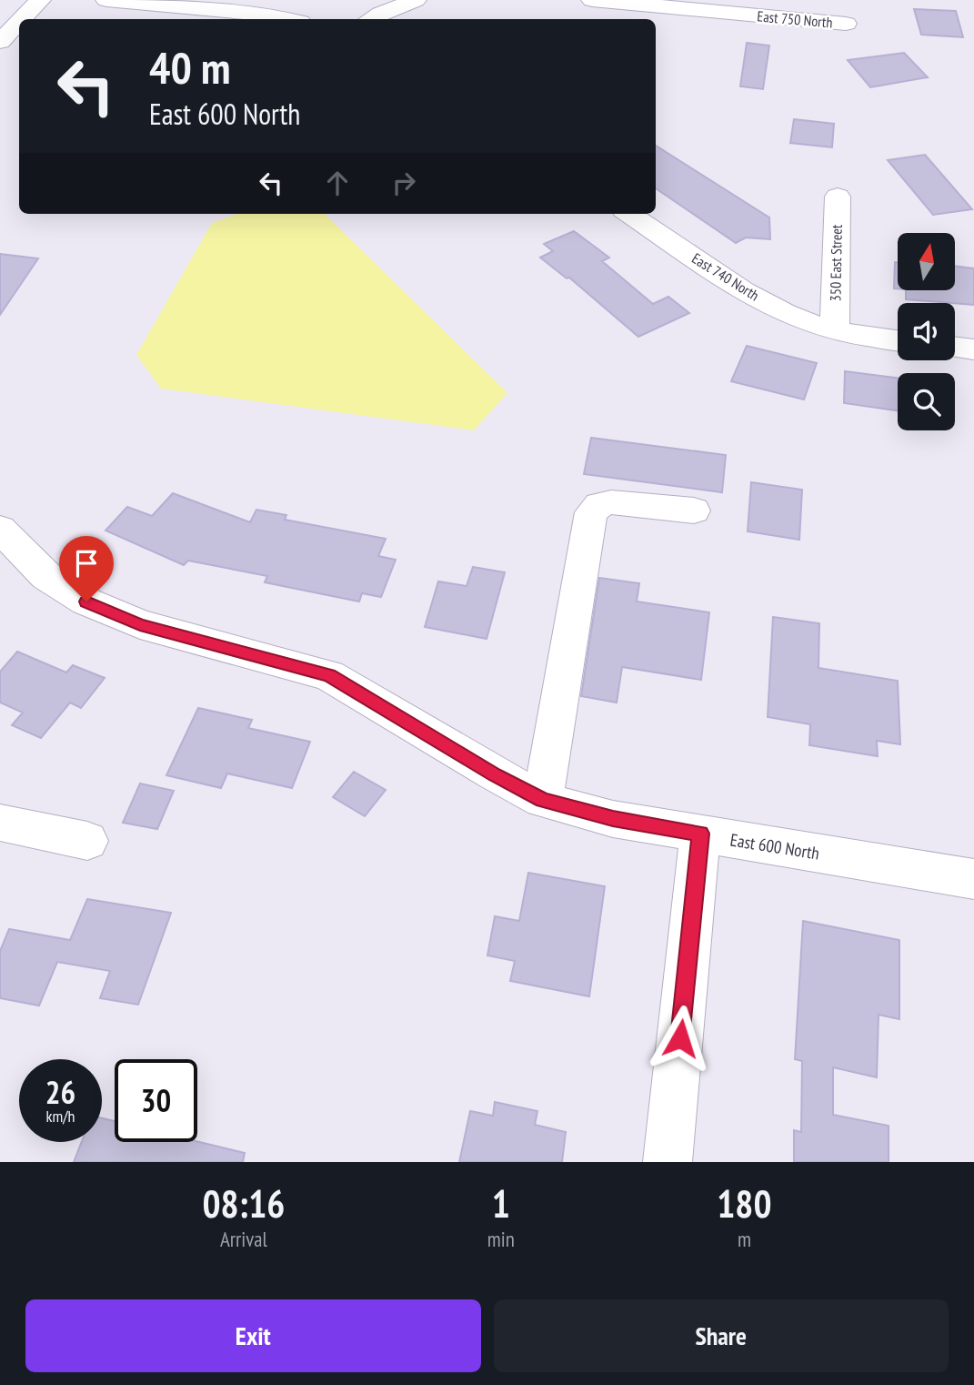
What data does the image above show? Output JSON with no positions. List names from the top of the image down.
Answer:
{
  "streets": {
    "street": [
      "East 750 North",
      "350 East Street",
      "East 740 North",
      "East 600 North"
    ]
  },
  "crossings": [
    ["350 East Street", "East 740 North"]
  ],
  "north": "top",
  "page": {
    "turn": ["40 m", "East 600 North"],
    "speed": "26 km/h",
    "limit": "30",
    "eta": [
      "08:16",
      "Arrival",
      "1",
      "min",
      "180",
      "m"
    ],
    "buttons": ["Exit", "Share"]
  }
}
